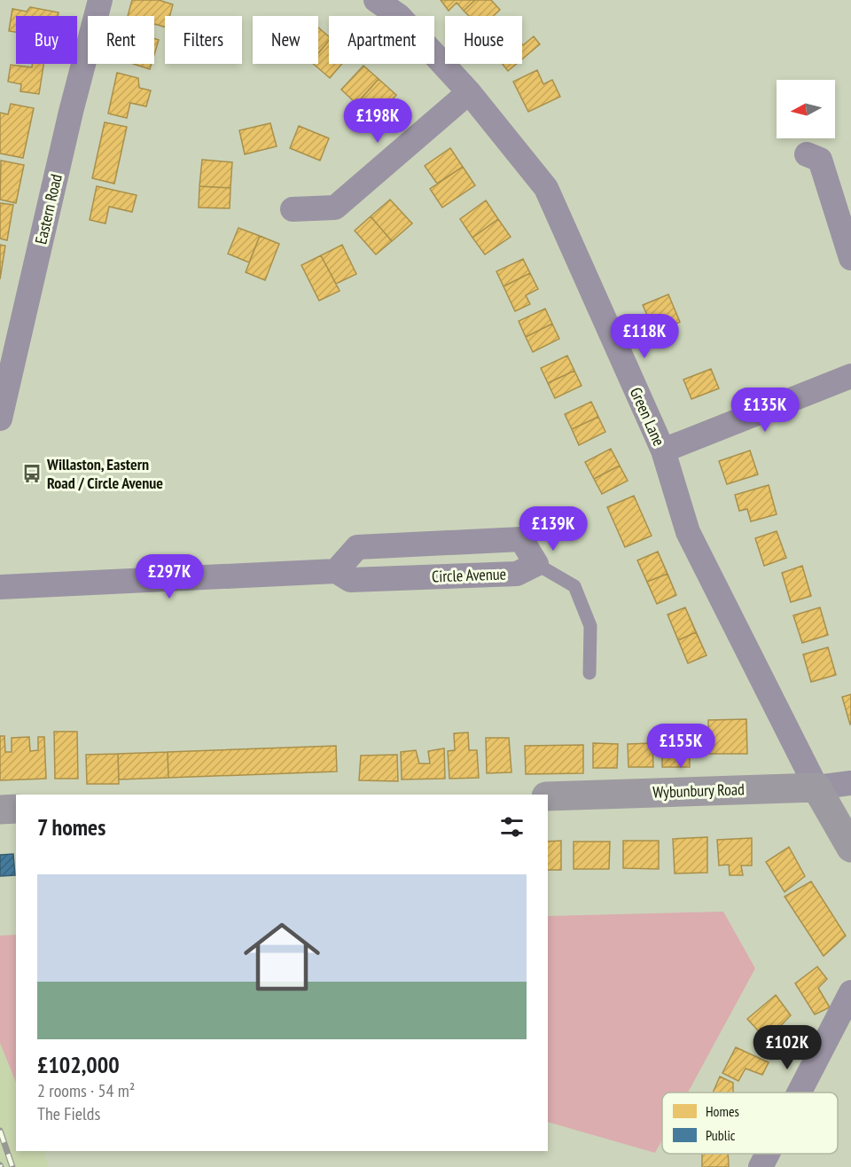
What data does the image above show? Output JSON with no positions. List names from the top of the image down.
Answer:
{
  "streets": {
    "street": [
      "Eastern Road",
      "Green Lane",
      "Circle Avenue",
      "Wybunbury Road"
    ]
  },
  "crossings": [
    ["Green Lane", "Wybunbury Road"]
  ],
  "places": {
    "bus stop": ["Willaston, Eastern Road / Circle Avenue"]
  },
  "legend": ["Homes", "Public"],
  "north": "left",
  "page": {
    "chip": [
      "Buy",
      "Rent",
      "Filters",
      "New",
      "Apartment",
      "House"
    ],
    "price": [
      "£198K",
      "£118K",
      "£135K",
      "£139K",
      "£297K",
      "£155K",
      "£102K"
    ],
    "heading": "7 homes",
    "list": [
      {
        "name": "£102,000",
        "note": "2 rooms · 54 m² · The Fields"
      }
    ]
  }
}
